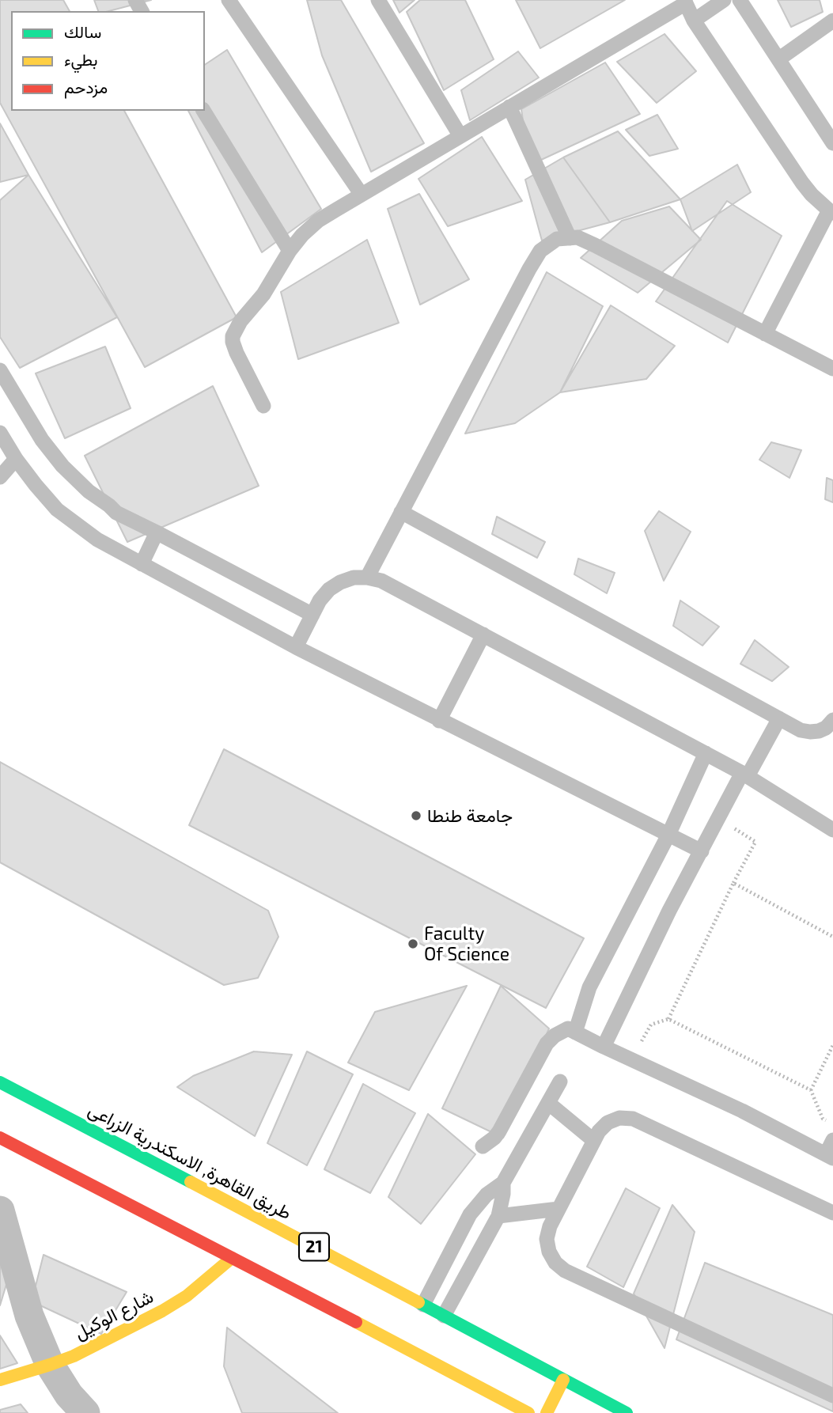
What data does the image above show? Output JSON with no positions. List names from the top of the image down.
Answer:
{
  "streets": {
    "main road": ["طريق القاهرة, الاسكندرية الزراعى", "21", "شارع الوكيل"]
  },
  "places": ["جامعة طنطا", "Faculty Of Science"],
  "legend": ["سالك", "بطيء", "مزدحم"]
}
